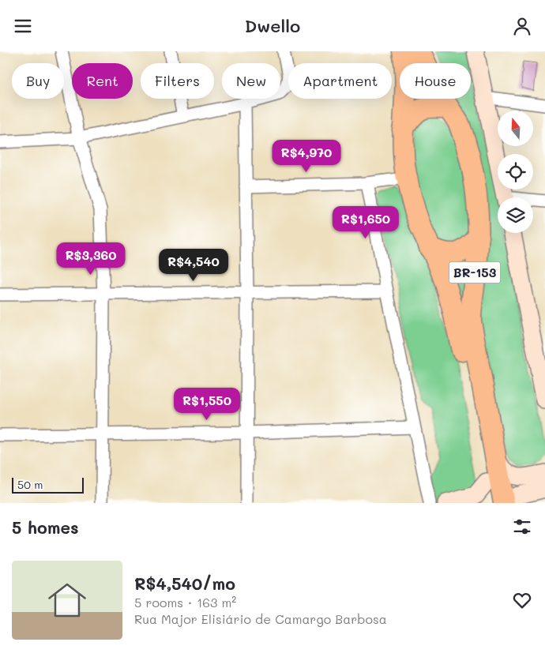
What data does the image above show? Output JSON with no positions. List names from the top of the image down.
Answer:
{
  "streets": {
    "highway": ["BR-153"]
  },
  "scale_bar": "50 m",
  "north": "top",
  "page": {
    "header": "Dwello",
    "chip": [
      "Buy",
      "Rent",
      "Filters",
      "New",
      "Apartment",
      "House"
    ],
    "price": [
      "R$4,970",
      "R$1,650",
      "R$3,360",
      "R$4,540",
      "R$1,550"
    ],
    "scale": "50 m",
    "heading": "5 homes",
    "list": [
      {
        "name": "R$4,540/mo",
        "note": "5 rooms · 163 m² · Rua Major Elisiário de Camargo Barbosa"
      }
    ]
  }
}
